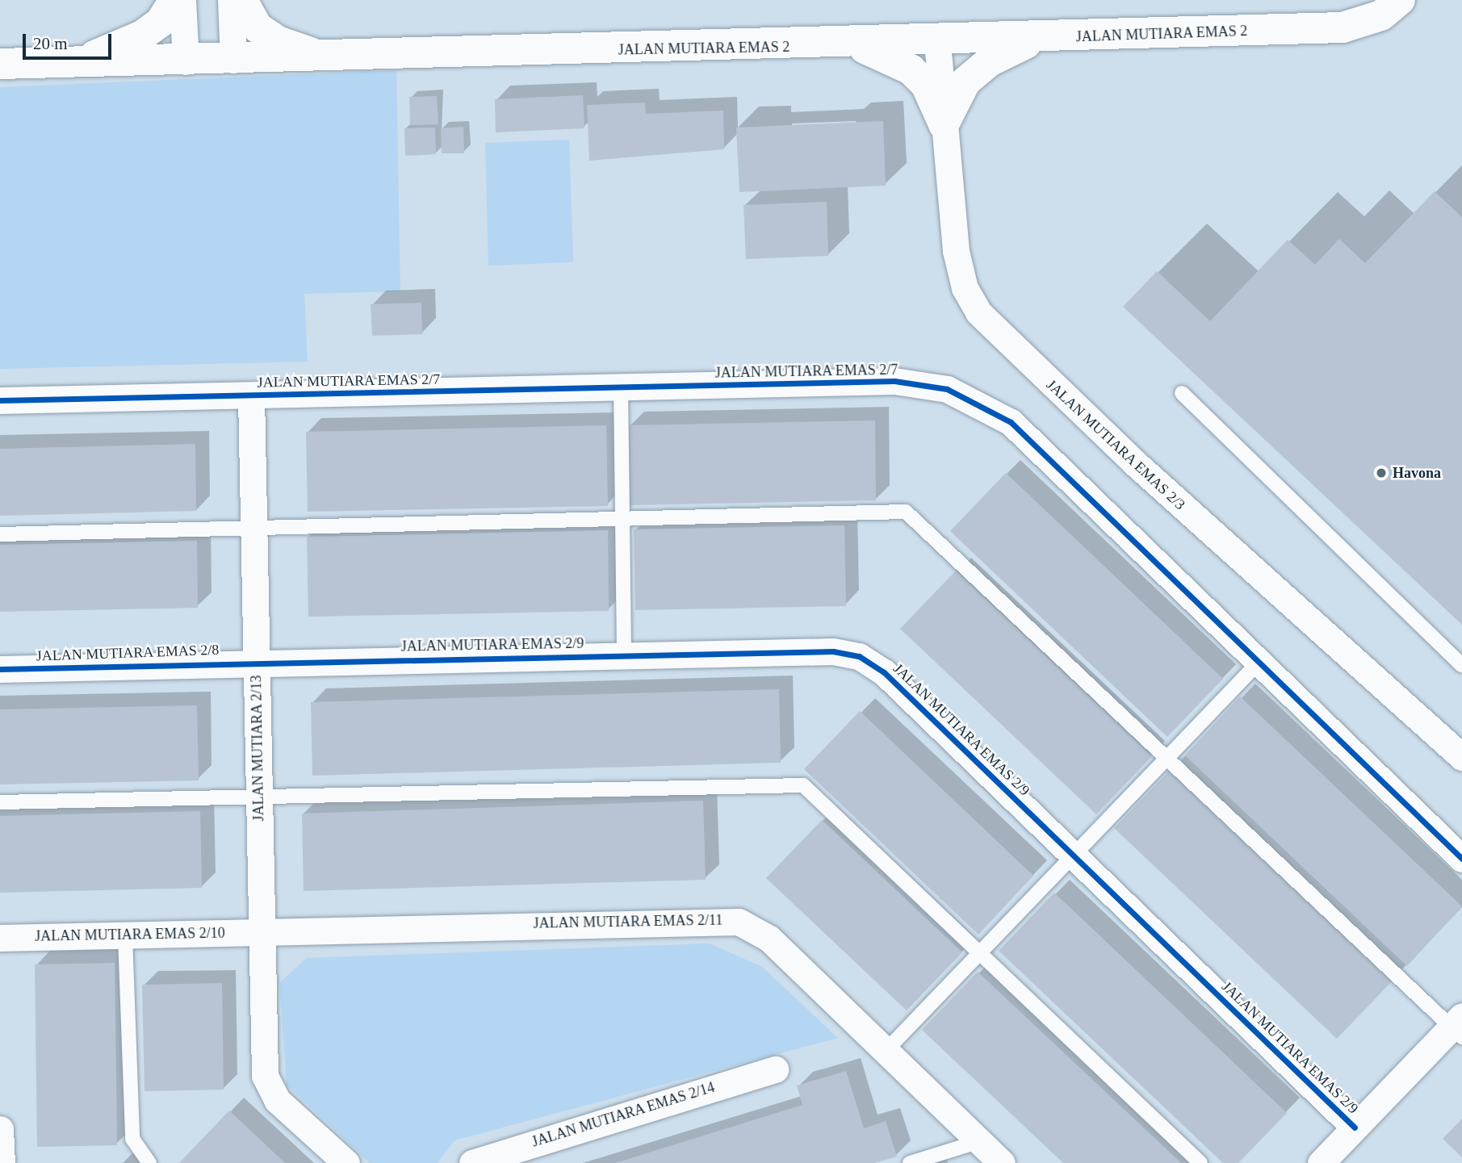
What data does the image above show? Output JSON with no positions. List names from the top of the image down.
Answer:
{
  "streets": {
    "street": [
      "JALAN MUTIARA EMAS 2",
      "JALAN MUTIARA EMAS 2/7",
      "JALAN MUTIARA EMAS 2/3",
      "JALAN MUTIARA EMAS 2/9",
      "JALAN MUTIARA EMAS 2/8",
      "JALAN MUTIARA 2/13",
      "JALAN MUTIARA EMAS 2/11",
      "JALAN MUTIARA EMAS 2/10",
      "JALAN MUTIARA EMAS 2/14"
    ]
  },
  "crossings": [
    ["JALAN MUTIARA EMAS 2", "JALAN MUTIARA EMAS 2/3"],
    ["JALAN MUTIARA EMAS 2/7", "JALAN MUTIARA 2/13"],
    ["JALAN MUTIARA EMAS 2/9", "JALAN MUTIARA EMAS 2/8"],
    ["JALAN MUTIARA EMAS 2/9", "JALAN MUTIARA 2/13"],
    ["JALAN MUTIARA EMAS 2/8", "JALAN MUTIARA 2/13"],
    ["JALAN MUTIARA 2/13", "JALAN MUTIARA EMAS 2/11"],
    ["JALAN MUTIARA 2/13", "JALAN MUTIARA EMAS 2/10"],
    ["JALAN MUTIARA EMAS 2/11", "JALAN MUTIARA EMAS 2/10"]
  ],
  "places": ["Havona"],
  "scale_bar": "20 m"
}
